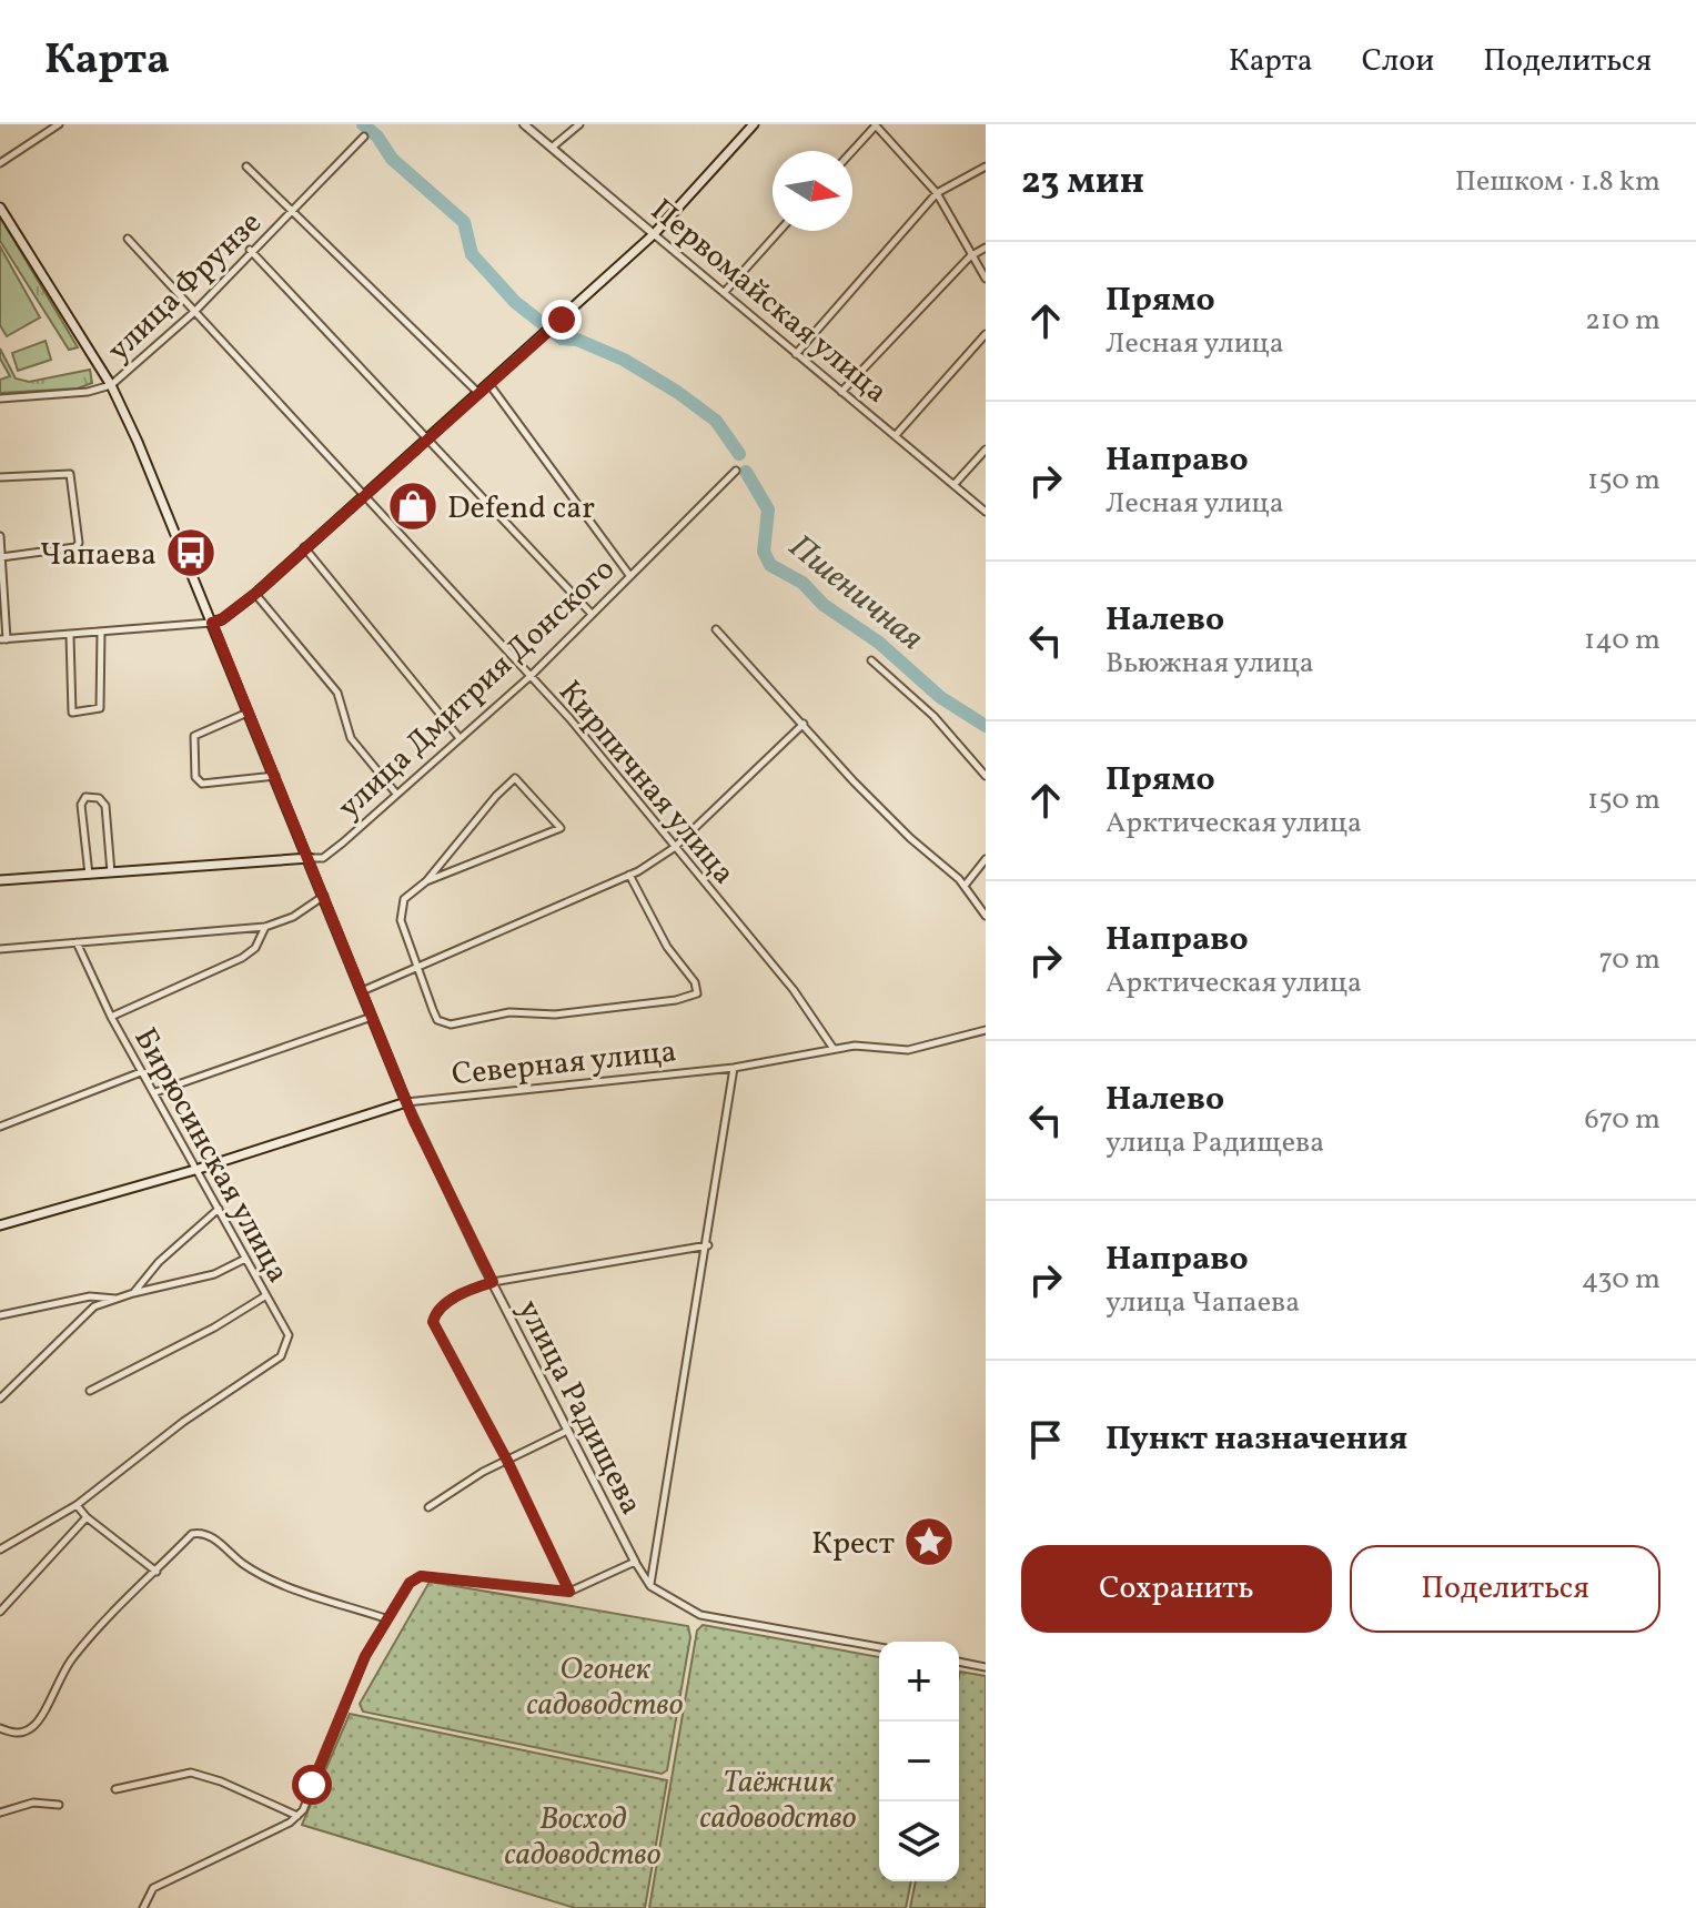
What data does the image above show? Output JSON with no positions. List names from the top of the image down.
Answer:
{
  "streets": {
    "main road": ["улица Дмитрия Донского", "Северная улица", "улица Радищева"],
    "street": [
      "улица Фрунзе",
      "Первомайская улица",
      "Кирпичная улица",
      "Бирюсинская улица"
    ]
  },
  "crossings": [
    ["улица Фрунзе", "Кирпичная улица"],
    ["улица Фрунзе", "улица Радищева"],
    ["улица Дмитрия Донского", "Кирпичная улица"],
    ["улица Дмитрия Донского", "улица Радищева"],
    ["Кирпичная улица", "Северная улица"],
    ["Северная улица", "Бирюсинская улица"],
    ["Северная улица", "улица Радищева"]
  ],
  "water": ["Пшеничная"],
  "parks": ["Огонек садоводство", "Таёжник садоводство", "Восход садоводство"],
  "places": {
    "shop": ["Defend car"],
    "bus stop": ["Чапаева"],
    "place": ["Крест"]
  },
  "north": "right",
  "page": {
    "header": "Карта",
    "nav": ["Карта", "Слои", "Поделиться"],
    "heading": ["23 мин", "Пешком · 1.8 km"],
    "list": [
      ["Прямо", "Лесная улица", "210 m"],
      ["Направо", "Лесная улица", "150 m"],
      ["Налево", "Вьюжная улица", "140 m"],
      ["Прямо", "Арктическая улица", "150 m"],
      ["Направо", "Арктическая улица", "70 m"],
      ["Налево", "улица Радищева", "670 m"],
      ["Направо", "улица Чапаева", "430 m"],
      "Пункт назначения"
    ],
    "buttons": ["Сохранить", "Поделиться"],
    "map_buttons": ["+", "−"]
  }
}
